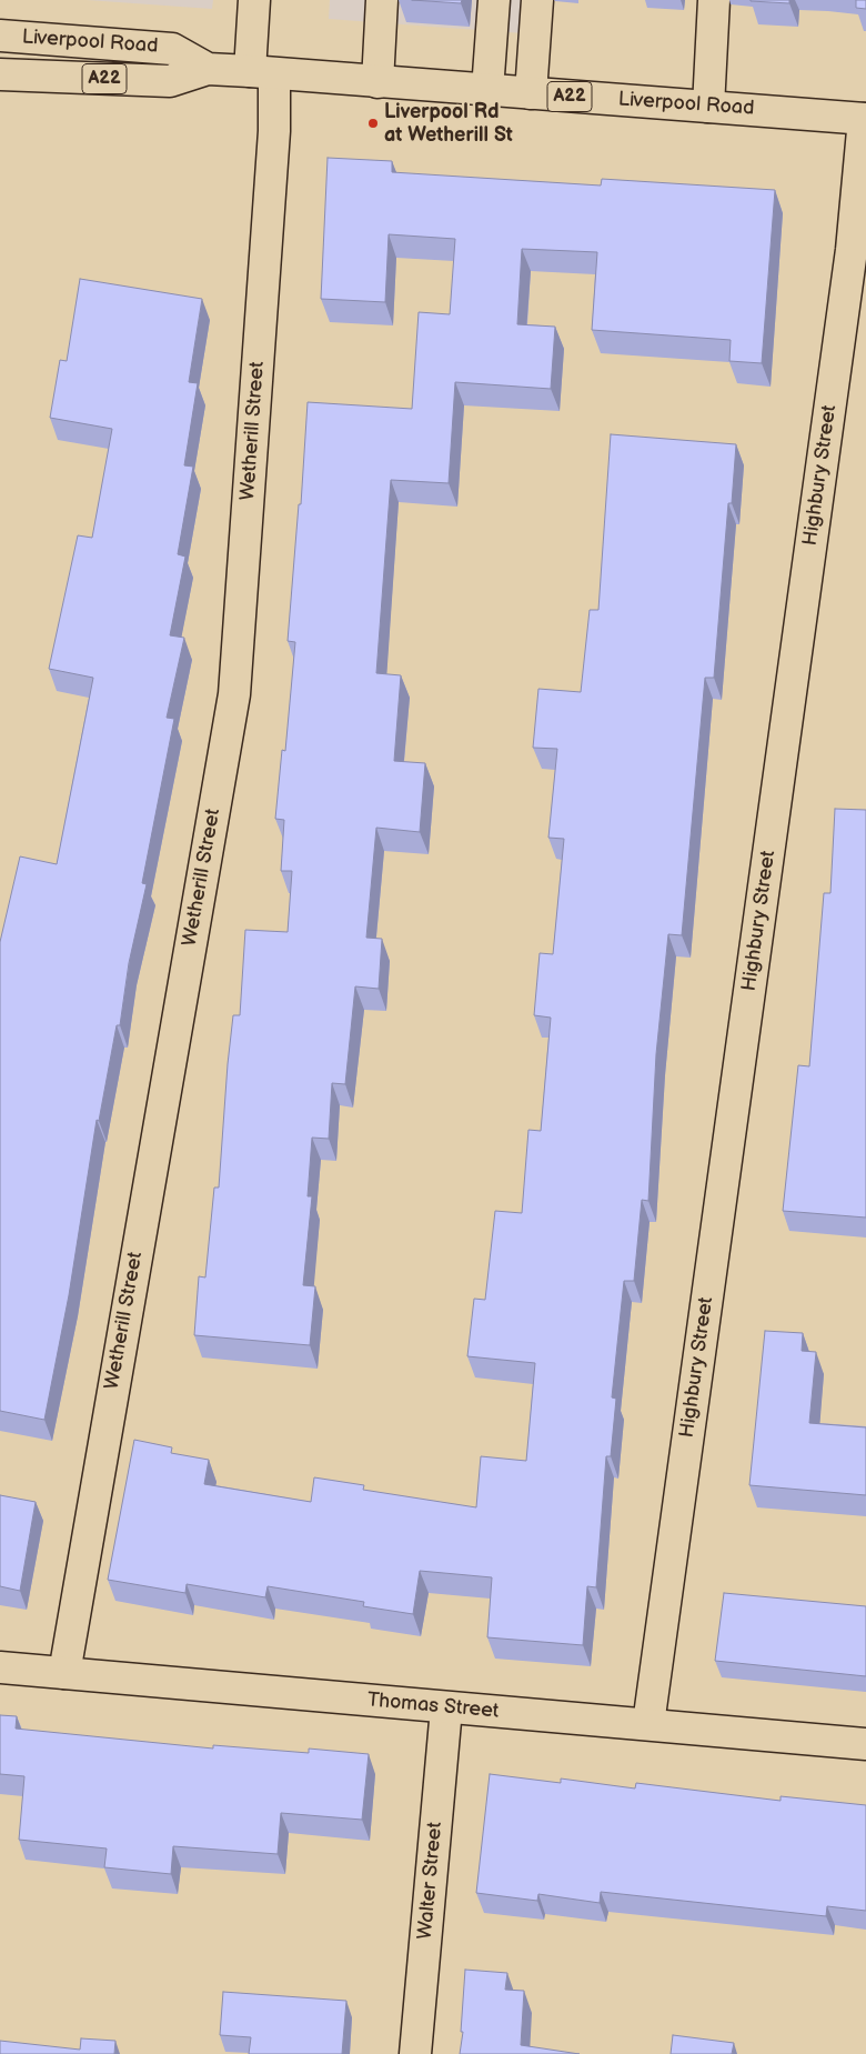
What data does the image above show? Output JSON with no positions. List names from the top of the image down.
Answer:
{
  "streets": {
    "main road": [
      "Liverpool Road",
      "A22",
      "Wetherill Street",
      "Highbury Street",
      "Thomas Street",
      "Walter Street"
    ]
  },
  "crossings": [
    ["Liverpool Road", "Wetherill Street"],
    ["Liverpool Road", "Highbury Street"],
    ["Wetherill Street", "Thomas Street"],
    ["Highbury Street", "Thomas Street"],
    ["Thomas Street", "Walter Street"]
  ],
  "places": ["Liverpool Rd at Wetherill St"]
}
